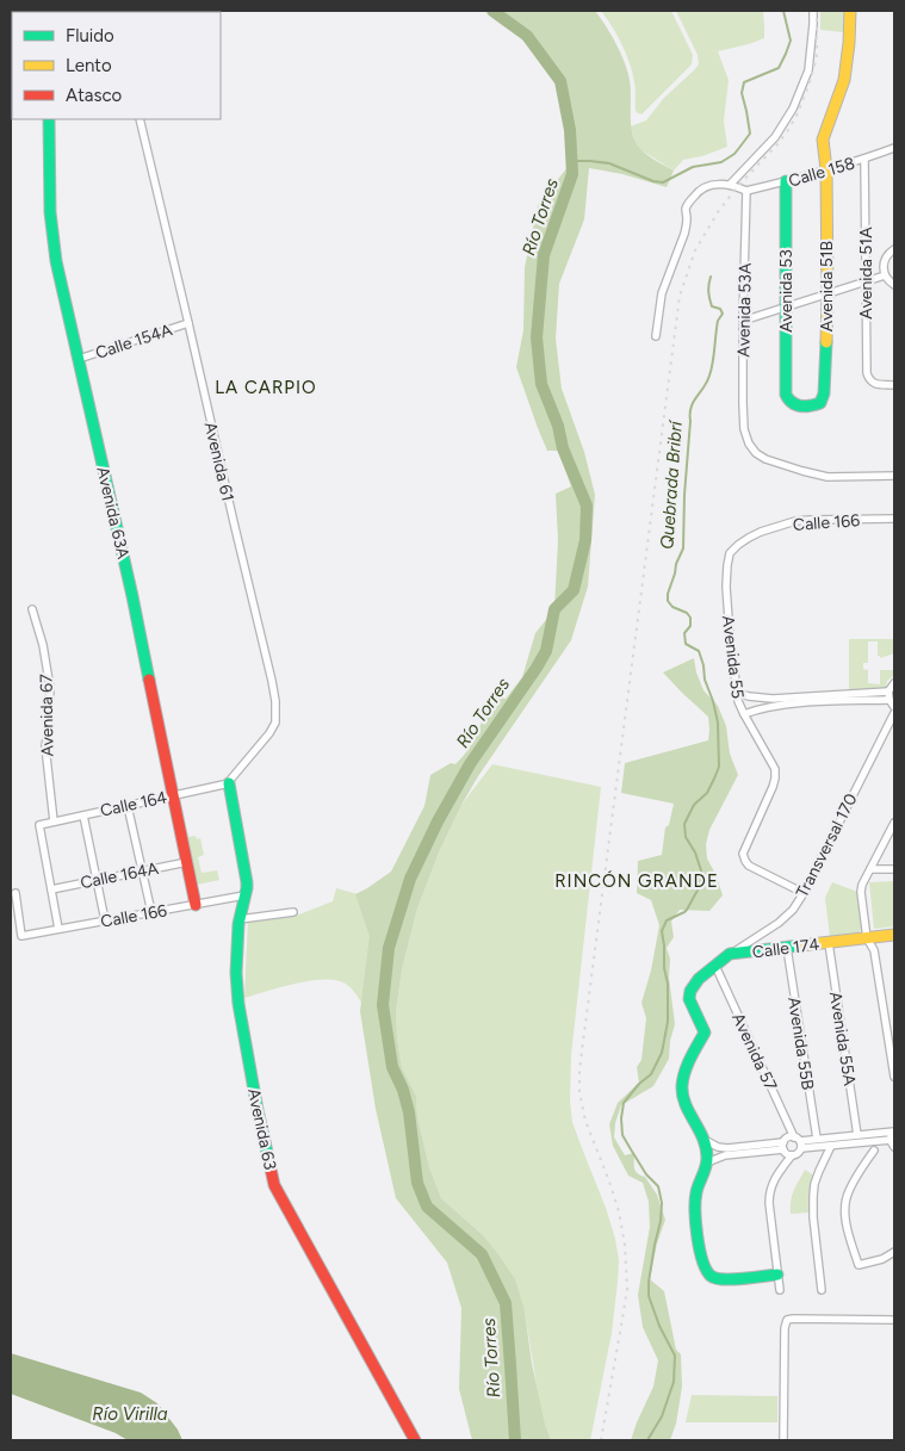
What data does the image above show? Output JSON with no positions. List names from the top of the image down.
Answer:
{
  "streets": {
    "street": [
      "Calle 158",
      "Avenida 51A",
      "Avenida 51B",
      "Avenida 53",
      "Avenida 53A",
      "Calle 154A",
      "Avenida 61",
      "Avenida 63A",
      "Calle 166",
      "Avenida 55",
      "Avenida 67",
      "Calle 164",
      "Transversal 170",
      "Calle 164A",
      "Calle 174",
      "Avenida 55A",
      "Avenida 55B",
      "Avenida 57",
      "Avenida 63"
    ]
  },
  "crossings": [
    ["Calle 158", "Avenida 51A"],
    ["Calle 158", "Avenida 51B"],
    ["Calle 158", "Avenida 53"],
    ["Calle 158", "Avenida 53A"],
    ["Avenida 51B", "Avenida 53"],
    ["Calle 154A", "Avenida 61"],
    ["Calle 154A", "Avenida 63A"],
    ["Avenida 61", "Calle 164"],
    ["Avenida 61", "Avenida 63"],
    ["Avenida 63A", "Calle 166"],
    ["Avenida 63A", "Calle 164"],
    ["Avenida 63A", "Calle 164A"],
    ["Calle 166", "Avenida 55"],
    ["Calle 166", "Avenida 63"],
    ["Avenida 55", "Transversal 170"],
    ["Avenida 67", "Calle 164"],
    ["Calle 164", "Calle 164A"],
    ["Calle 164", "Avenida 63"],
    ["Transversal 170", "Calle 174"],
    ["Calle 174", "Avenida 55A"],
    ["Calle 174", "Avenida 55B"],
    ["Calle 174", "Avenida 57"]
  ],
  "districts": ["LA CARPIO", "RINCÓN GRANDE"],
  "water": ["Río Torres", "Quebrada Bribrí", "Río Virilla"],
  "legend": ["Fluido", "Lento", "Atasco"]
}
